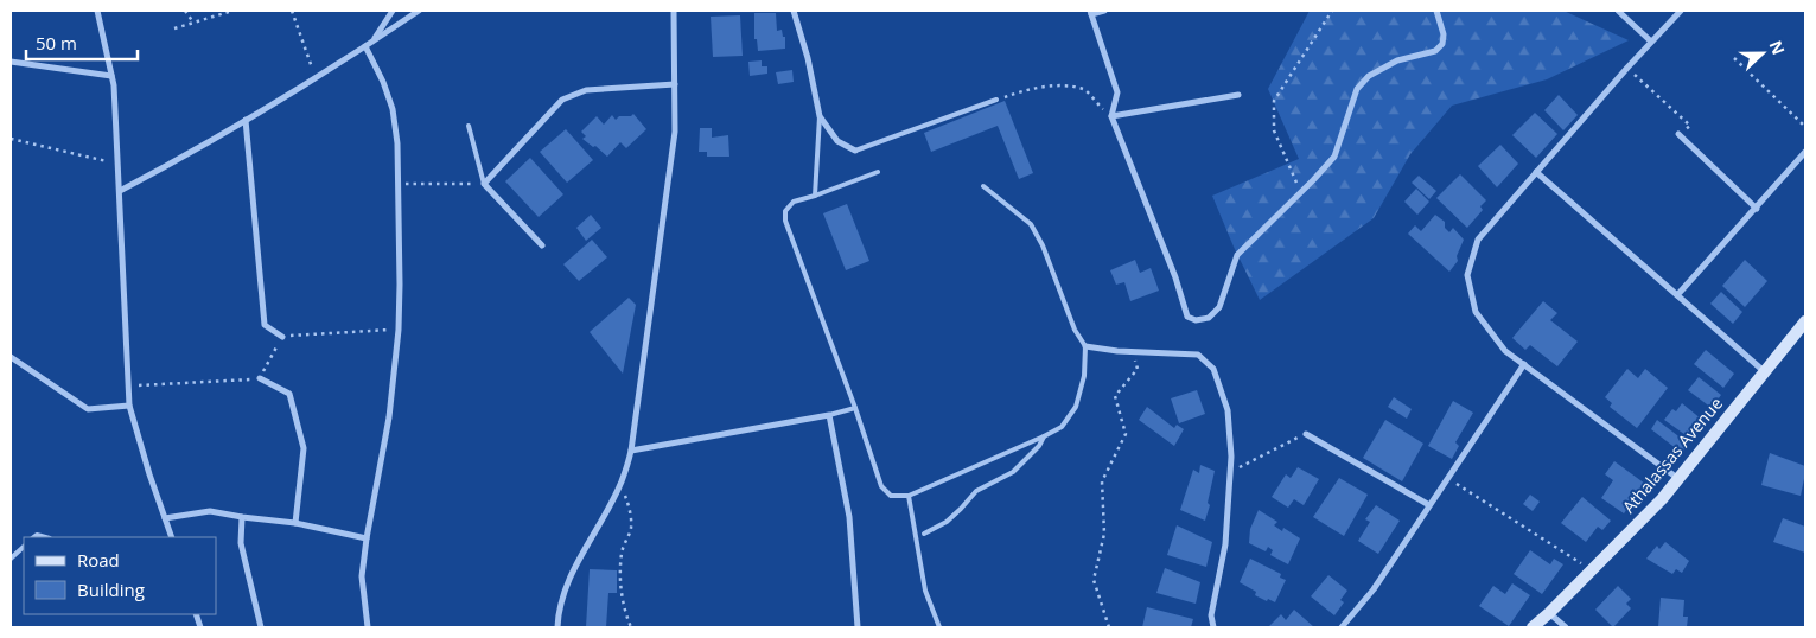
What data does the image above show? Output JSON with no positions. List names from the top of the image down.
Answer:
{
  "streets": {
    "main road": ["Athalassas Avenue"]
  },
  "legend": ["Road", "Building"],
  "scale_bar": "50 m",
  "north": "right"
}
